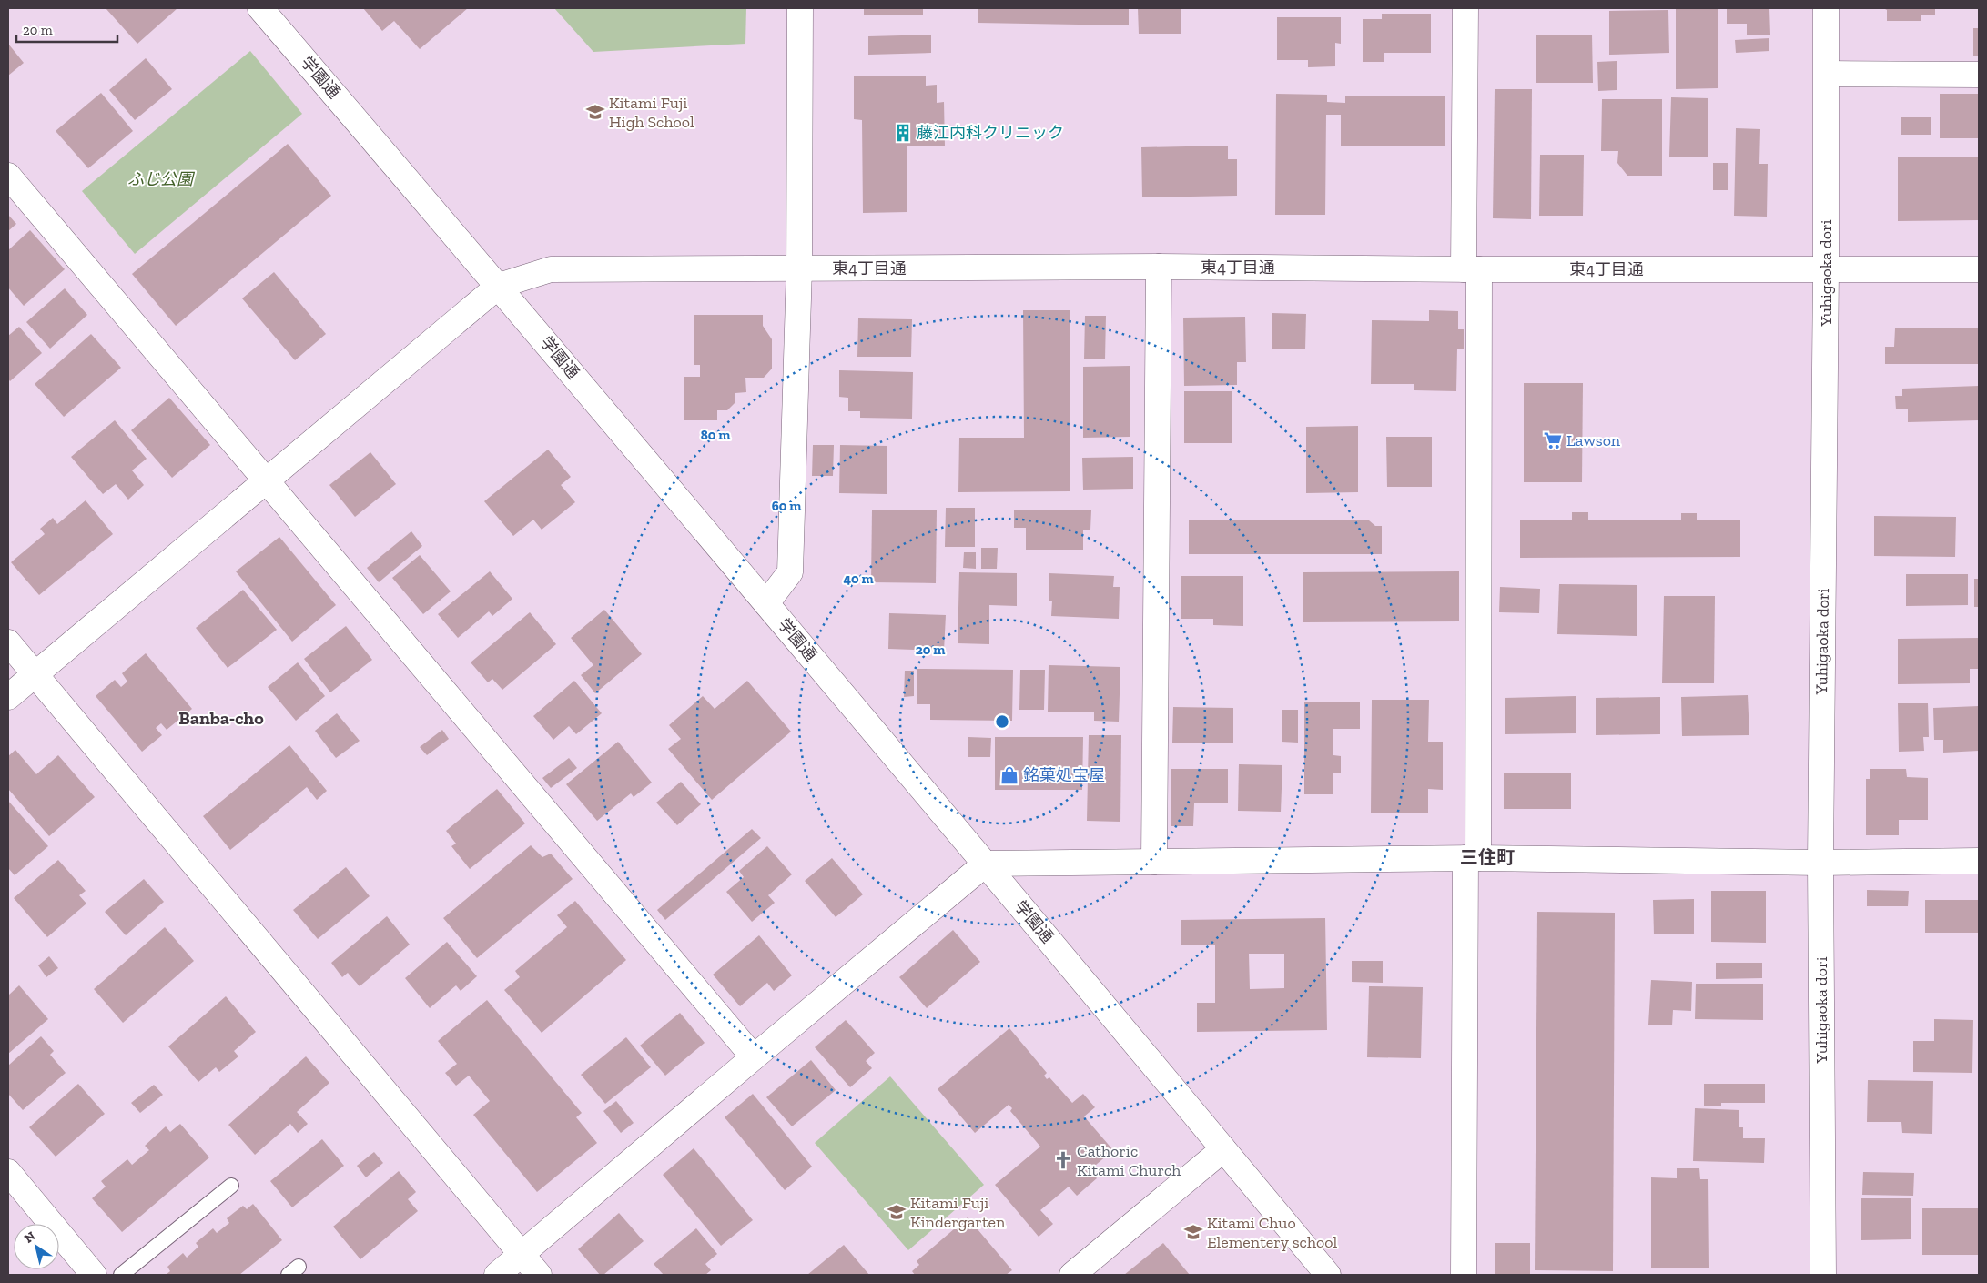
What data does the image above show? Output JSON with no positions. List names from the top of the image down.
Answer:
{
  "streets": {
    "street": ["学園通", "東4丁目通", "Yuhigaoka dori"]
  },
  "crossings": [
    ["学園通", "東4丁目通"],
    ["東4丁目通", "Yuhigaoka dori"]
  ],
  "districts": ["Banba-cho", "三住町"],
  "parks": ["ふじ公園"],
  "places": {
    "school or university": ["Kitami Fuji High School", "Kitami Fuji Kindergarten", "Kitami Chuo Elementery school"],
    "building": ["藤江内科クリニック"],
    "supermarket": ["Lawson"],
    "shop": ["銘菓処宝屋"],
    "church": ["Cathoric Kitami Church"]
  },
  "scale_bar": "20 m",
  "north": "top left",
  "rings": [
    "80 m",
    "60 m",
    "40 m",
    "20 m"
  ]
}
